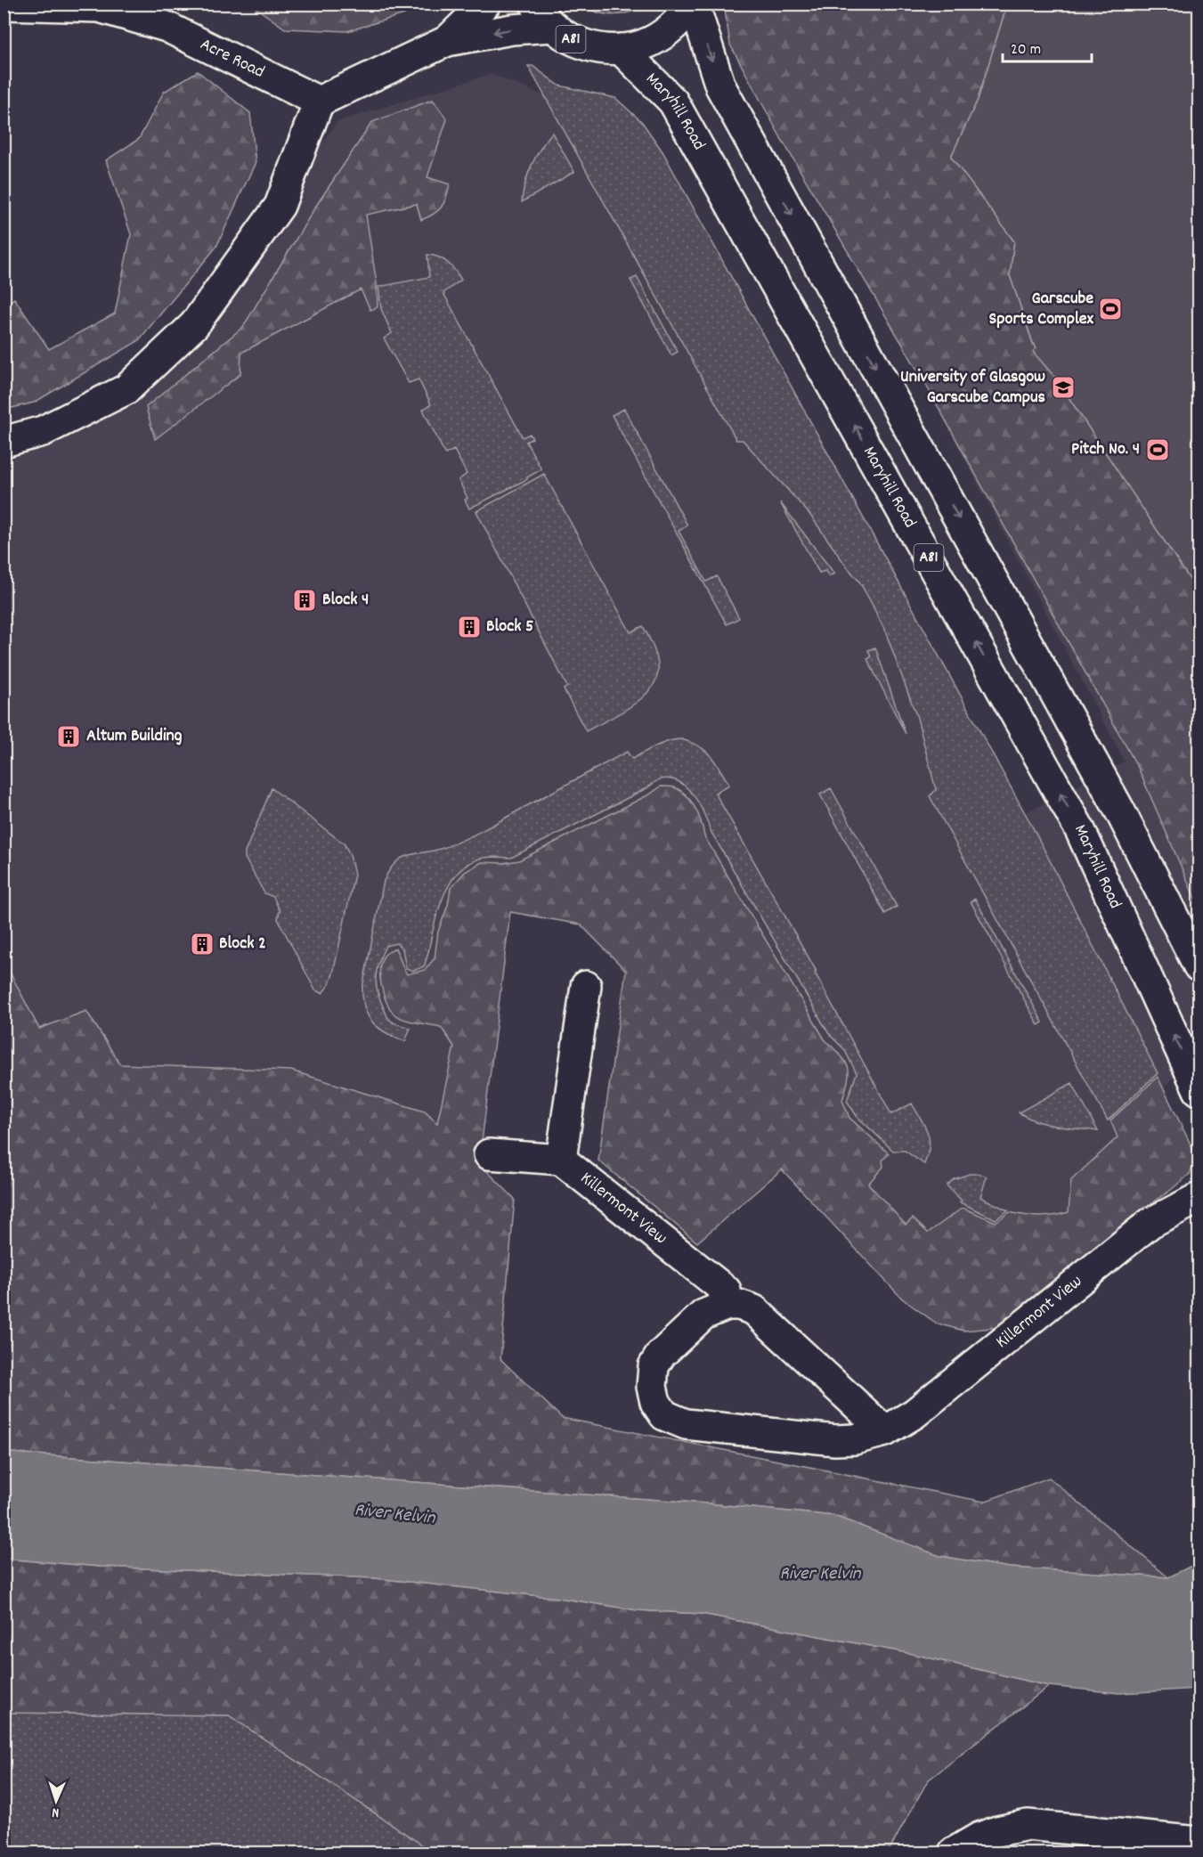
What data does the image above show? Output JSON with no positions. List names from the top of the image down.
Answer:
{
  "streets": {
    "street": [
      "A81",
      "Acre Road",
      "Maryhill Road",
      "Killermont View"
    ]
  },
  "crossings": [
    ["A81", "Maryhill Road"]
  ],
  "water": ["River Kelvin"],
  "places": {
    "sports": ["Garscube Sports Complex", "Pitch No. 4"],
    "school or university": ["University of Glasgow Garscube Campus"],
    "building": [
      "Block 4",
      "Block 5",
      "Altum Building",
      "Block 2"
    ]
  },
  "scale_bar": "20 m",
  "north": "bottom"
}
